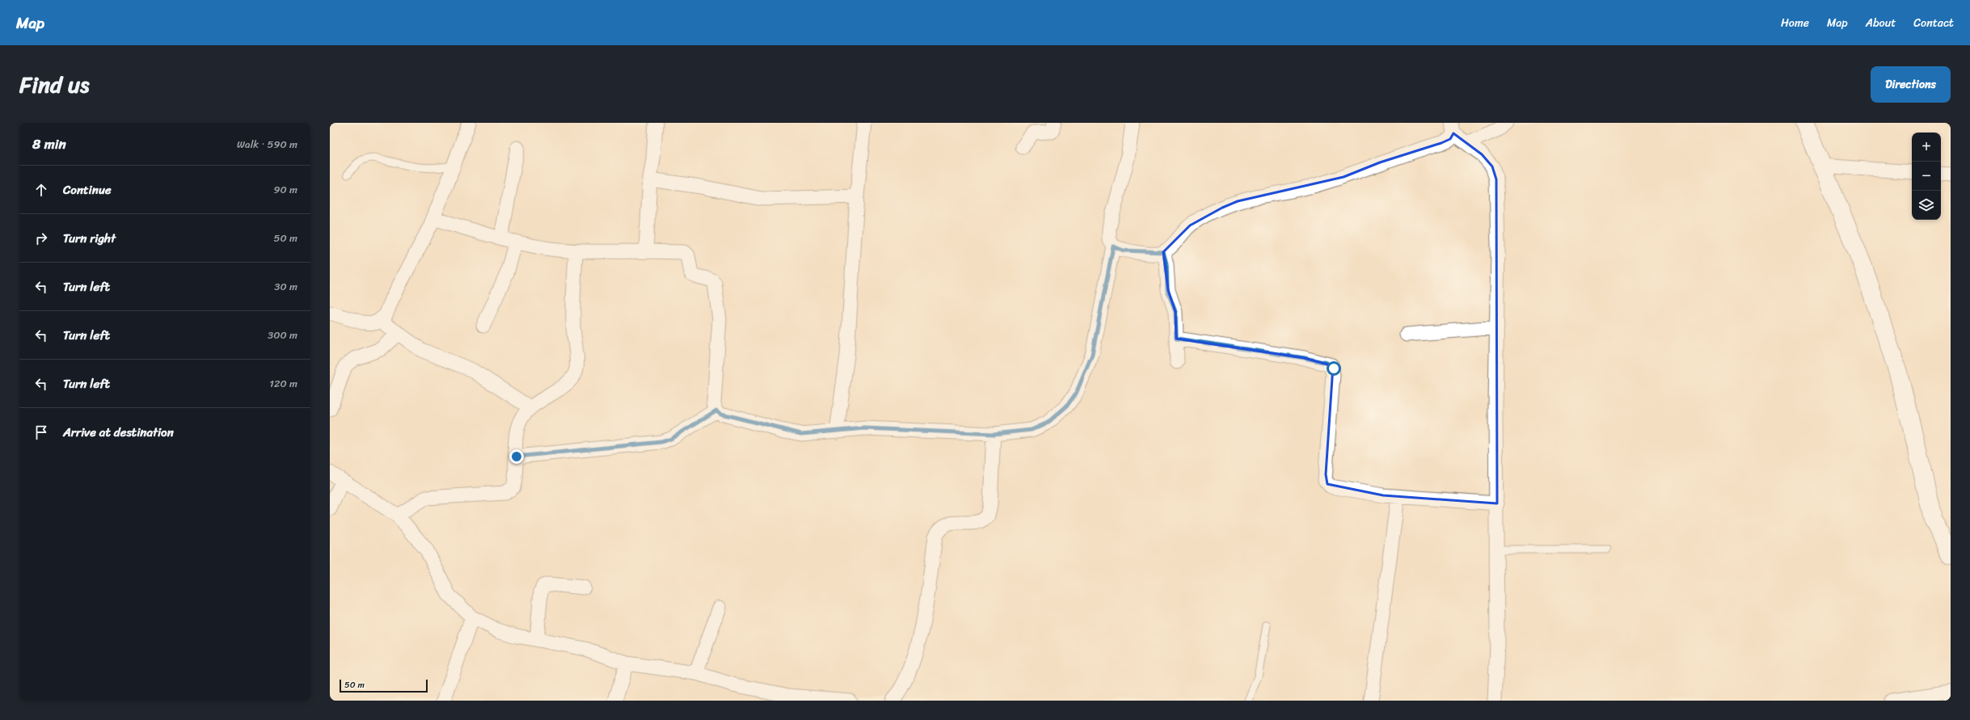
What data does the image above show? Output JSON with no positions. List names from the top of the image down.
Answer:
{
  "scale_bar": "50 m",
  "page": {
    "header": "Map",
    "nav": [
      "Home",
      "Map",
      "About",
      "Contact"
    ],
    "title": "Find us",
    "buttons": "Directions",
    "heading": ["8 min", "Walk · 590 m"],
    "map_buttons": ["+", "−"],
    "list": [
      ["Continue", "90 m"],
      ["Turn right", "50 m"],
      ["Turn left", "30 m"],
      ["Turn left", "300 m"],
      ["Turn left", "120 m"],
      "Arrive at destination"
    ],
    "scale": "50 m"
  }
}
